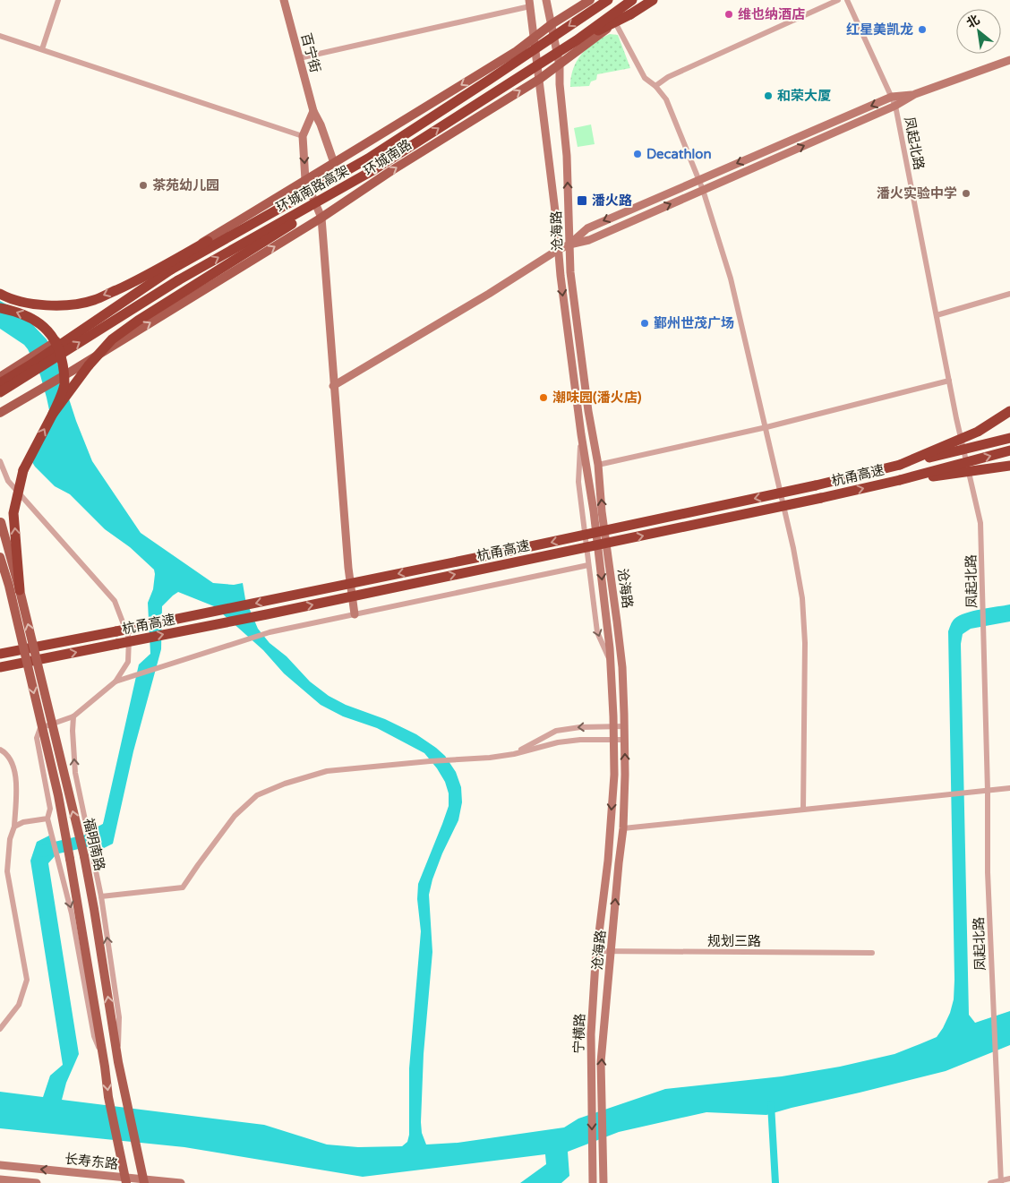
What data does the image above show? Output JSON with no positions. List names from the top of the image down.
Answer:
{
  "streets": {
    "highway": ["环城南路高架", "杭甬高速"],
    "main road": [
      "百宁街",
      "环城南路",
      "沧海路",
      "福明南路",
      "宁横路",
      "长寿东路"
    ],
    "street": ["凤起北路", "规划三路"]
  },
  "crossings": [
    ["百宁街", "环城南路"],
    ["环城南路", "沧海路"],
    ["沧海路", "规划三路"],
    ["沧海路", "宁横路"],
    ["福明南路", "长寿东路"]
  ],
  "one_way": ["宁横路", "长寿东路"],
  "places": {
    "other": [
      "维也纳酒店",
      "红星美凯龙",
      "和荣大厦",
      "Decathlon",
      "茶苑幼儿园",
      "潘火实验中学",
      "鄞州世茂广场",
      "潮味园(潘火店)"
    ],
    "transit": ["潘火路"]
  },
  "north": "top left"
}
